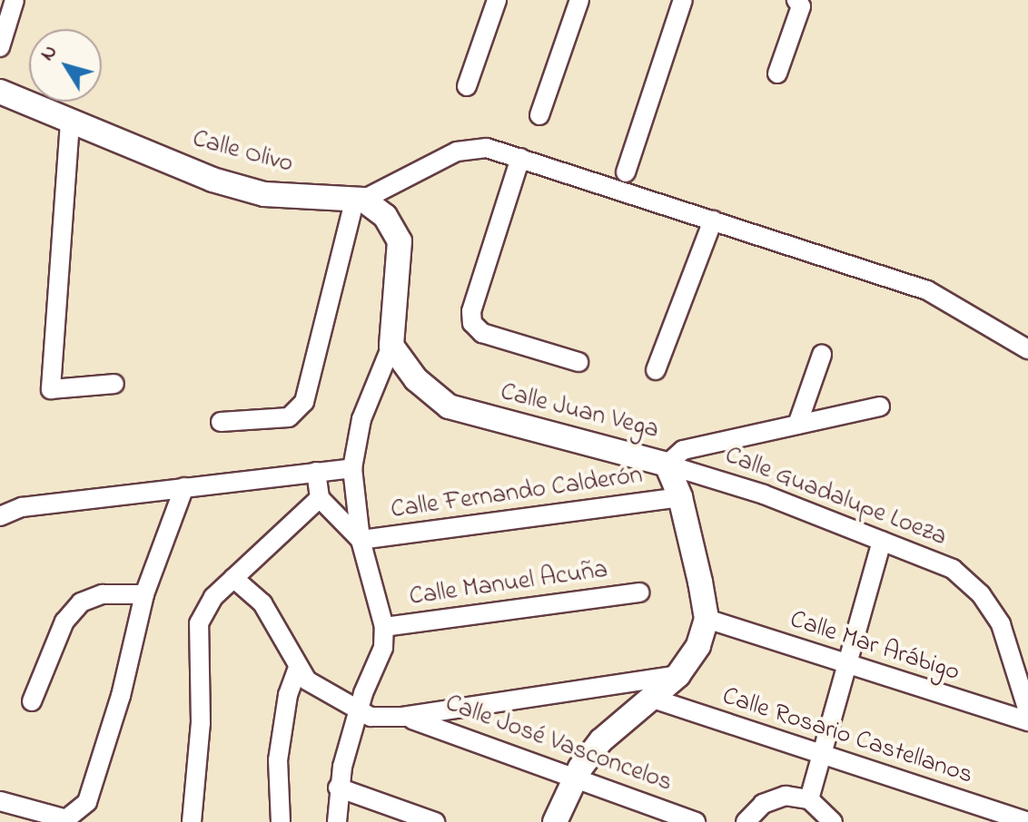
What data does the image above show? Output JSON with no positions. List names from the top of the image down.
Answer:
{
  "streets": {
    "street": [
      "Calle Olivo",
      "Calle Juan Vega",
      "Calle Fernando Calderón",
      "Calle Guadalupe Loeza",
      "Calle Manuel Acuña",
      "Calle Mar Arábigo",
      "Calle Rosario Castellanos",
      "Calle José Vasconcelos"
    ]
  },
  "crossings": [
    ["Calle Juan Vega", "Calle Fernando Calderón"],
    ["Calle Juan Vega", "Calle Guadalupe Loeza"],
    ["Calle Juan Vega", "Calle Mar Arábigo"]
  ],
  "north": "top left"
}
